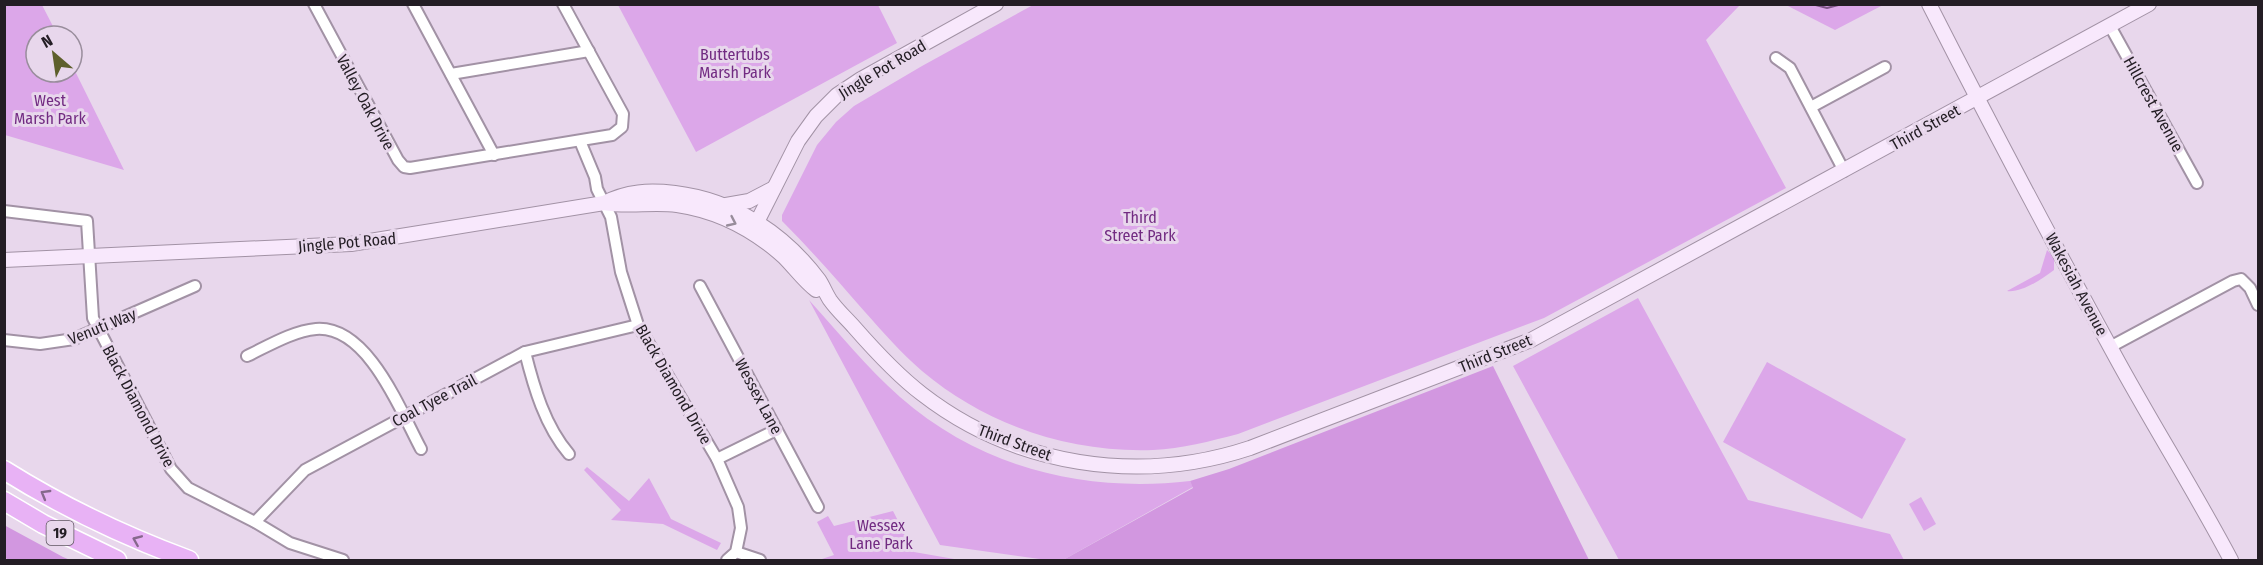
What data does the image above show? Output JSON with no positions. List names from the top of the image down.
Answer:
{
  "streets": {
    "highway": ["19"],
    "main road": ["Jingle Pot Road", "Third Street", "Wakesiah Avenue"],
    "street": [
      "Valley Oak Drive",
      "Hillcrest Avenue",
      "Venuti Way",
      "Black Diamond Drive",
      "Wessex Lane",
      "Coal Tyee Trail"
    ]
  },
  "crossings": [
    ["Jingle Pot Road", "Third Street"],
    ["Jingle Pot Road", "Black Diamond Drive"],
    ["Hillcrest Avenue", "Third Street"],
    ["Third Street", "Wakesiah Avenue"],
    ["Venuti Way", "Black Diamond Drive"],
    ["Black Diamond Drive", "Coal Tyee Trail"]
  ],
  "parks": [
    "Buttertubs Marsh Park",
    "West Marsh Park",
    "Third Street Park",
    "Wessex Lane Park"
  ],
  "north": "top left"
}
